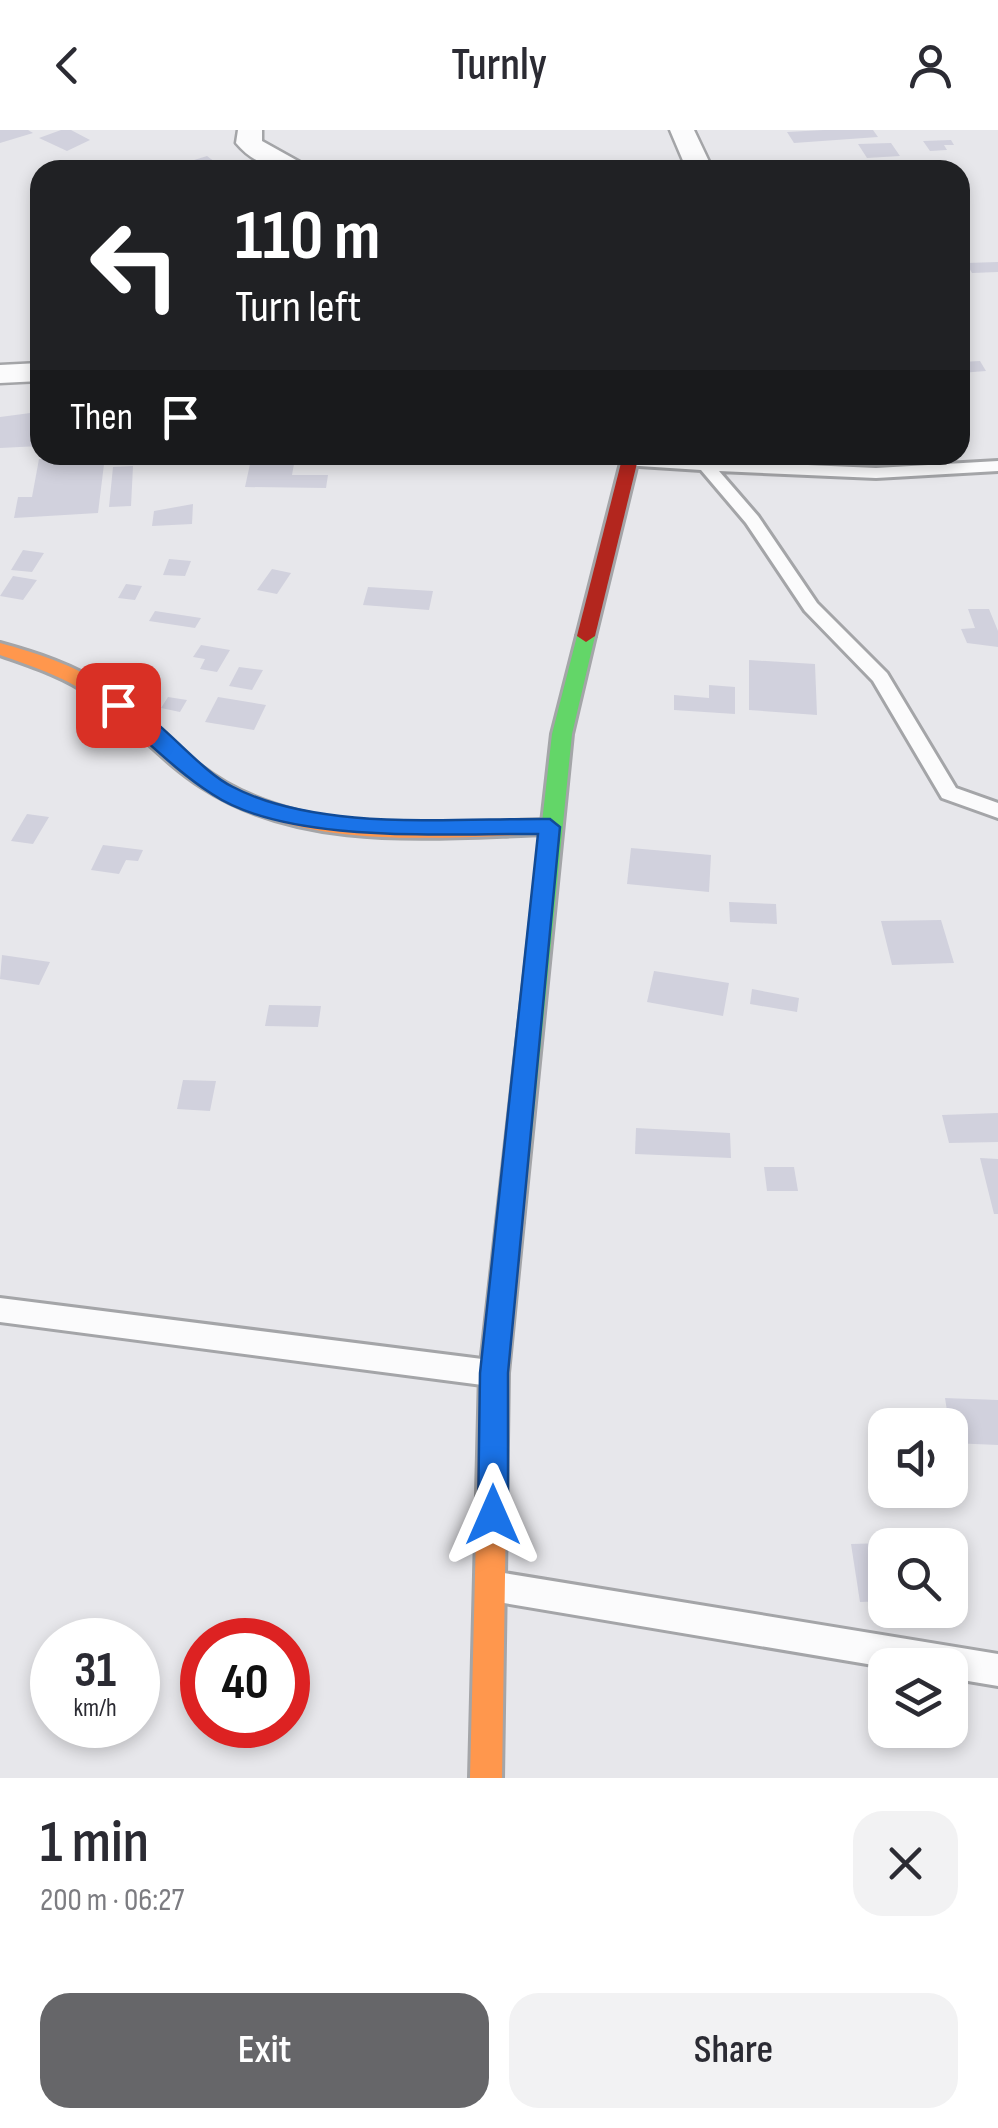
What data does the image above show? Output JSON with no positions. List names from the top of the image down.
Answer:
{
  "page": {
    "header": "Turnly",
    "turn": ["110 m", "Turn left"],
    "then": "Then",
    "speed": "31 km/h",
    "limit": "40",
    "heading": ["1 min", "200 m · 06:27"],
    "buttons": ["Exit", "Share"]
  }
}
